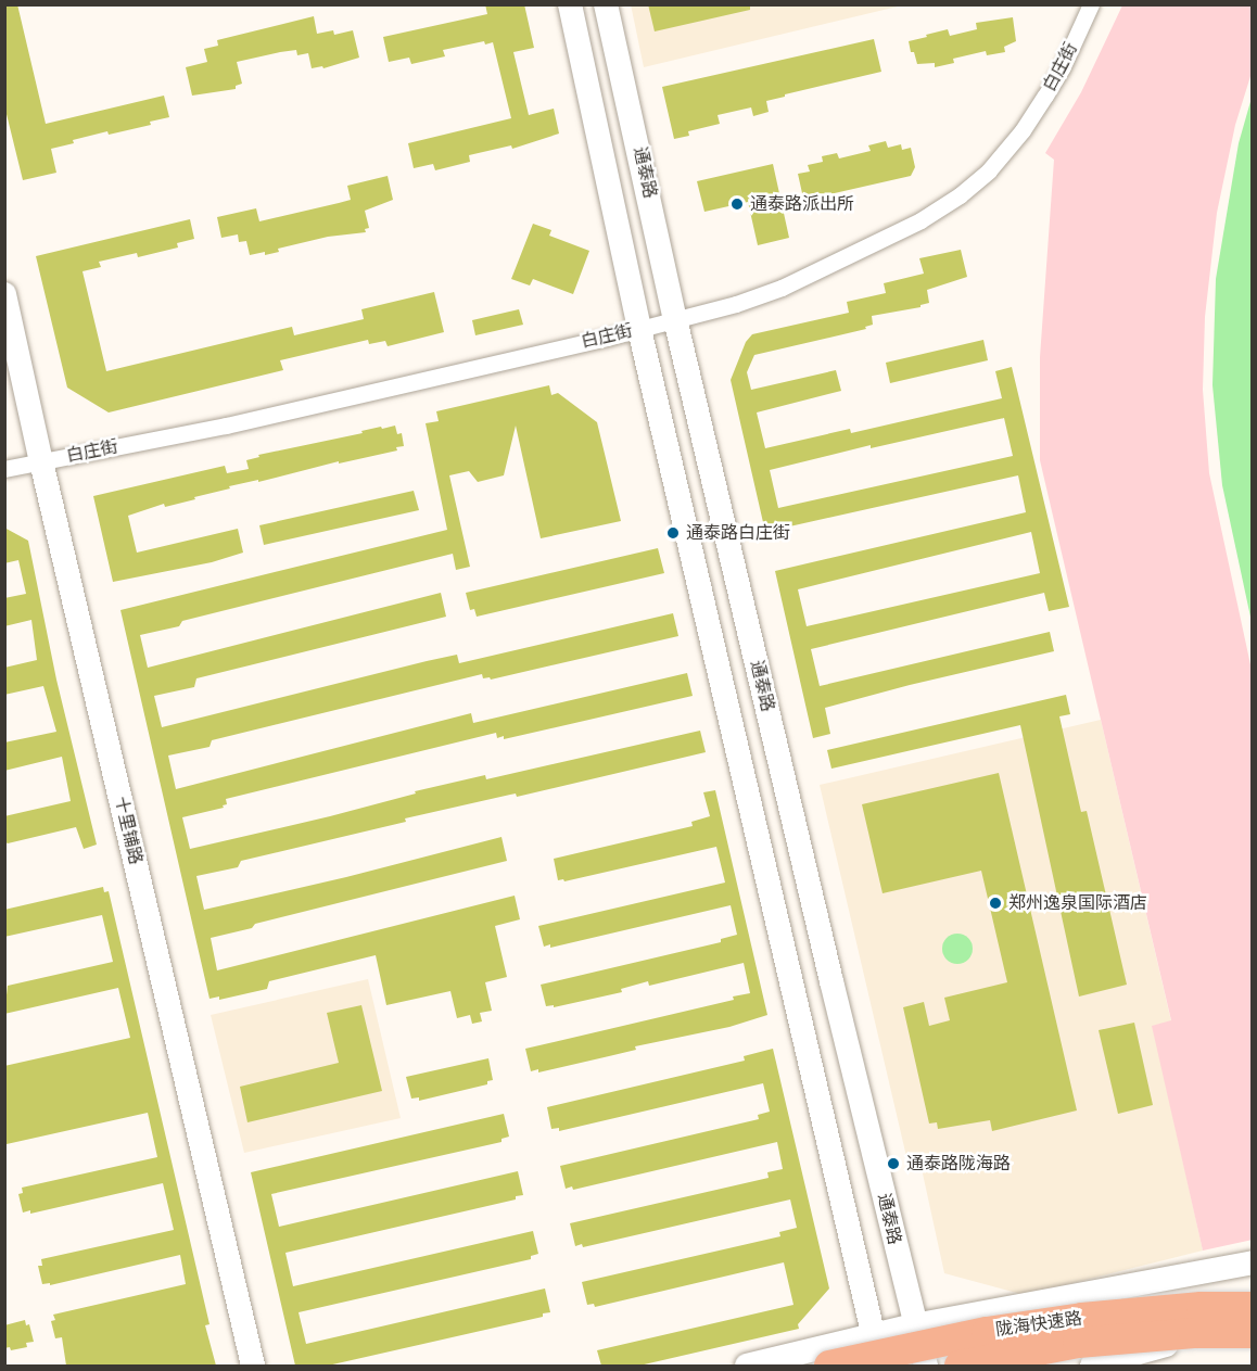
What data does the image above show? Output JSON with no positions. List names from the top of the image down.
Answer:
{
  "streets": {
    "highway": ["陇海快速路"],
    "street": ["白庄街", "通泰路", "十里铺路"]
  },
  "crossings": [
    ["白庄街", "通泰路"],
    ["白庄街", "十里铺路"]
  ],
  "places": [
    "通泰路派出所",
    "通泰路白庄街",
    "郑州逸泉国际酒店",
    "通泰路陇海路"
  ]
}
